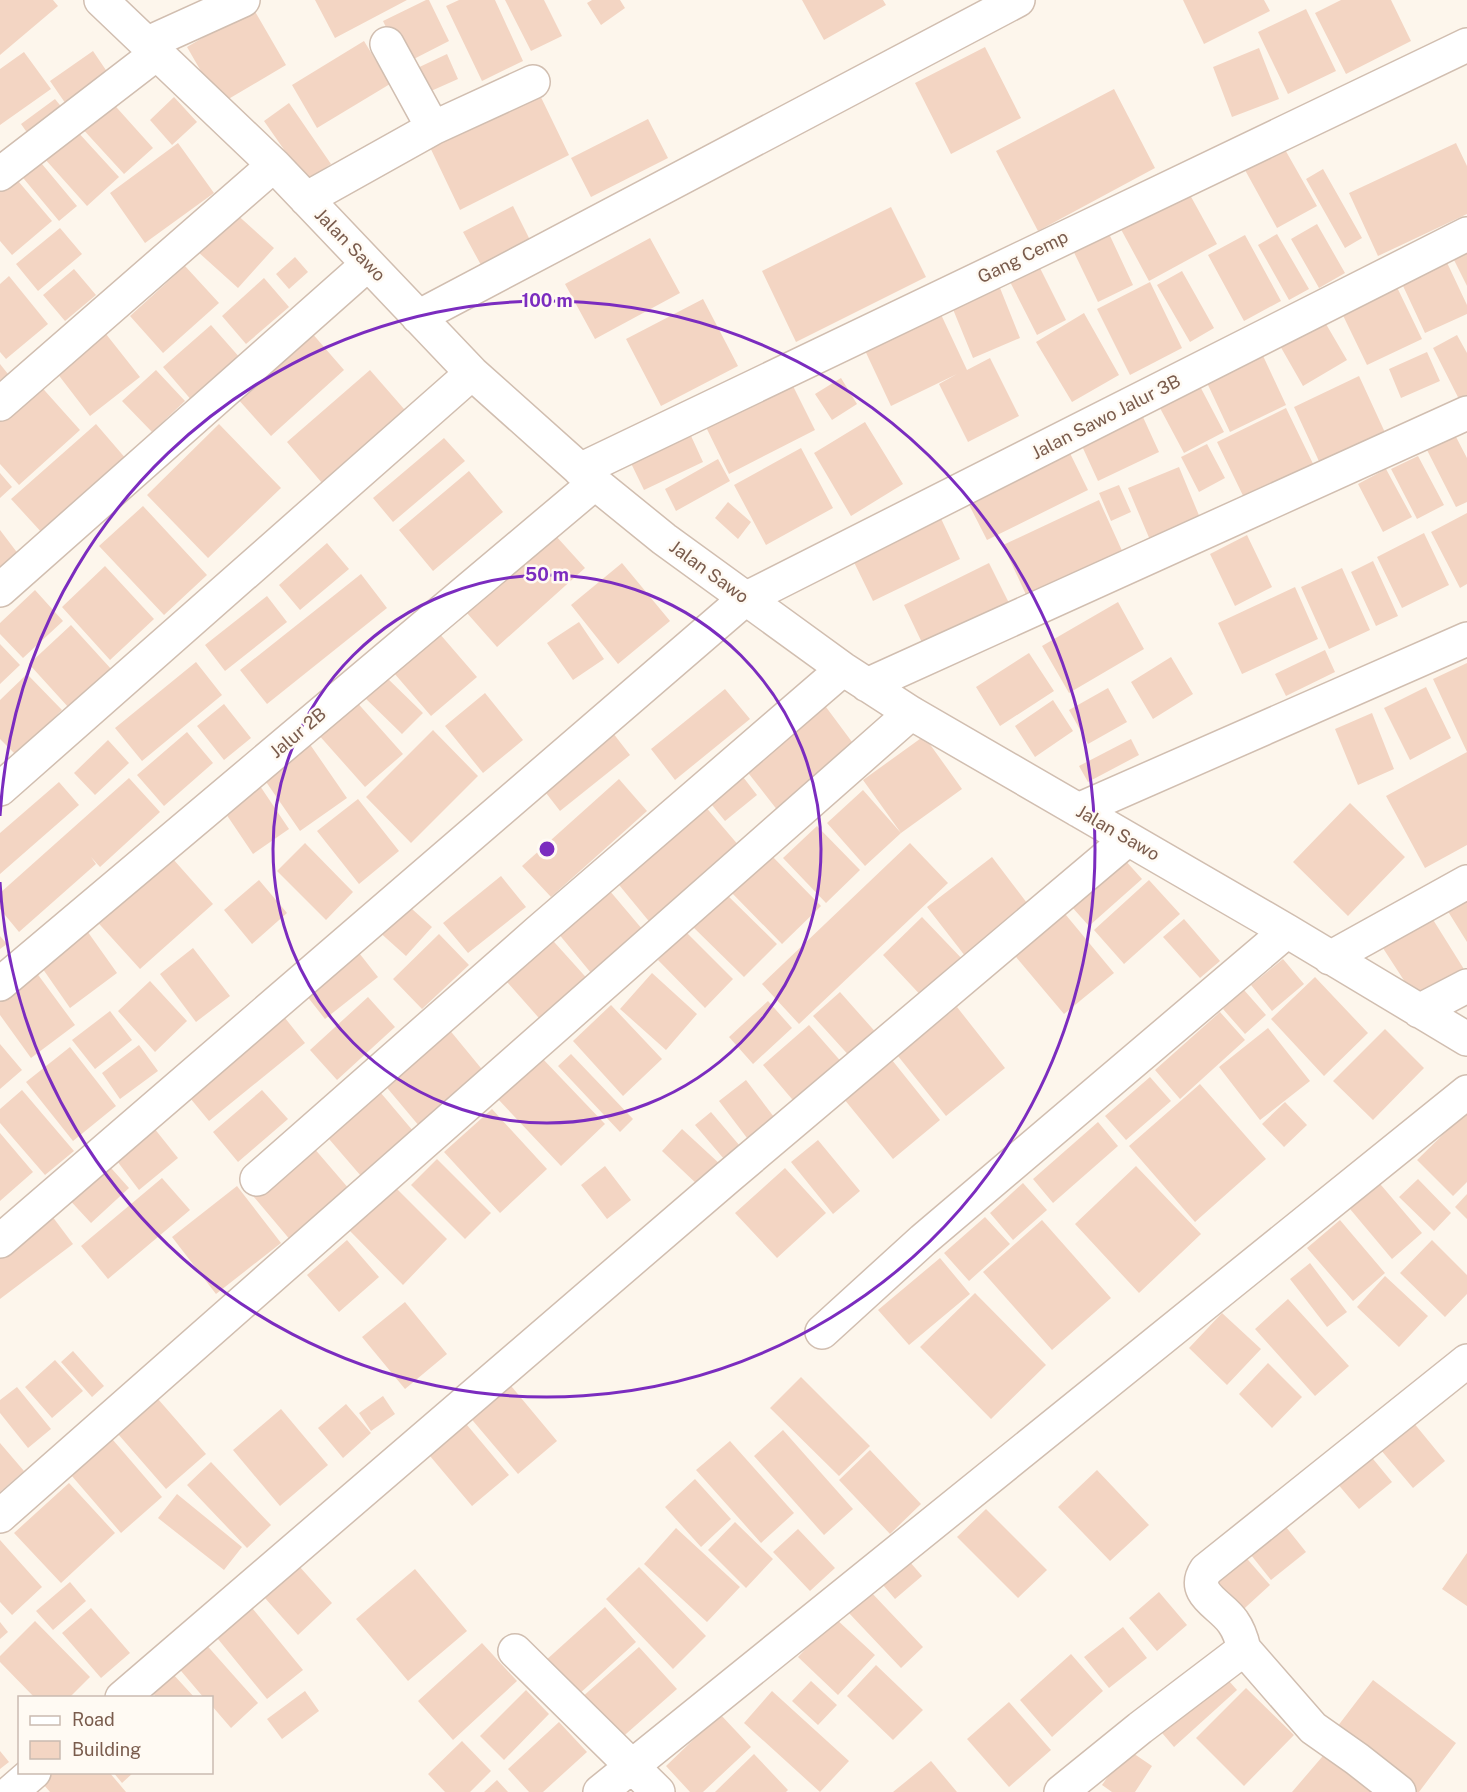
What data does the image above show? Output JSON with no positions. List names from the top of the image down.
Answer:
{
  "streets": {
    "street": [
      "Jalan Sawo",
      "Gang Cemp",
      "Jalan Sawo Jalur 3B",
      "Jalur 2B"
    ]
  },
  "crossings": [
    ["Jalan Sawo", "Gang Cemp"],
    ["Jalan Sawo", "Jalan Sawo Jalur 3B"],
    ["Jalan Sawo", "Jalur 2B"],
    ["Gang Cemp", "Jalur 2B"]
  ],
  "legend": ["Road", "Building"],
  "rings": ["100 m", "50 m"]
}
